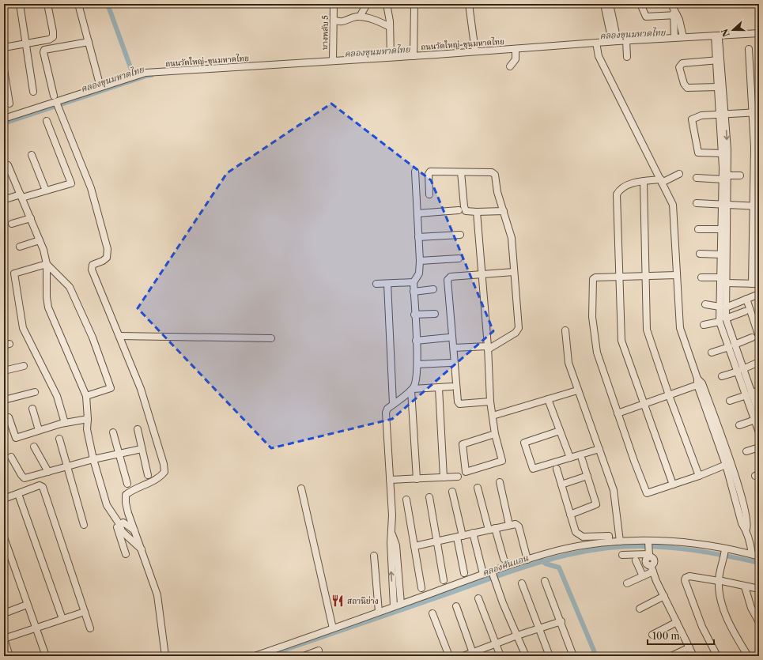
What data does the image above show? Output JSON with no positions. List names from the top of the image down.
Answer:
{
  "streets": {
    "street": ["บางพลับ 5", "ถนนวัดใหญ่-ขุนมหาดไทย"]
  },
  "crossings": [
    ["บางพลับ 5", "ถนนวัดใหญ่-ขุนมหาดไทย"]
  ],
  "water": ["คลองขุนมหาดไทย", "คลองคันแอน"],
  "places": {
    "restaurant": ["สถานีย่าง"]
  },
  "scale_bar": "100 m",
  "north": "left"
}
